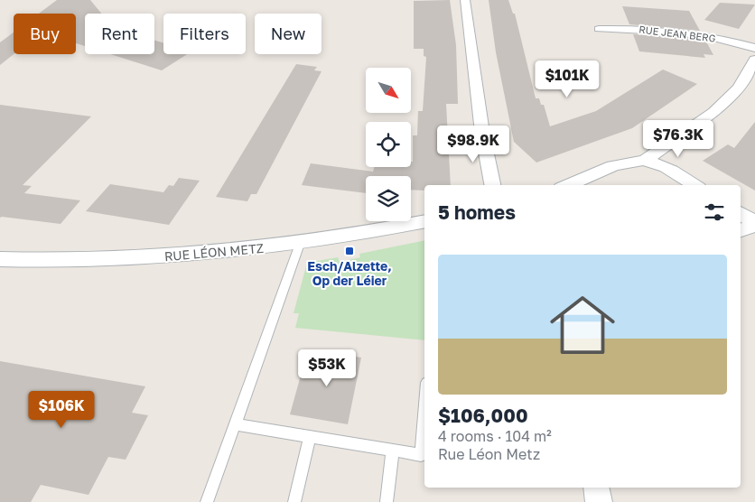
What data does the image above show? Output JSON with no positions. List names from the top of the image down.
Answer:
{
  "streets": {
    "street": ["RUE JEAN BERG", "RUE LÉON METZ"]
  },
  "places": {
    "transit": ["Esch/Alzette, Op der Léier"]
  },
  "north": "bottom right",
  "page": {
    "chip": [
      "Buy",
      "Rent",
      "Filters",
      "New"
    ],
    "price": [
      "$101K",
      "$76.3K",
      "$98.9K",
      "$53K",
      "$106K"
    ],
    "heading": "5 homes",
    "list": [
      {
        "name": "$106,000",
        "note": "4 rooms · 104 m² · Rue Léon Metz"
      }
    ]
  }
}
